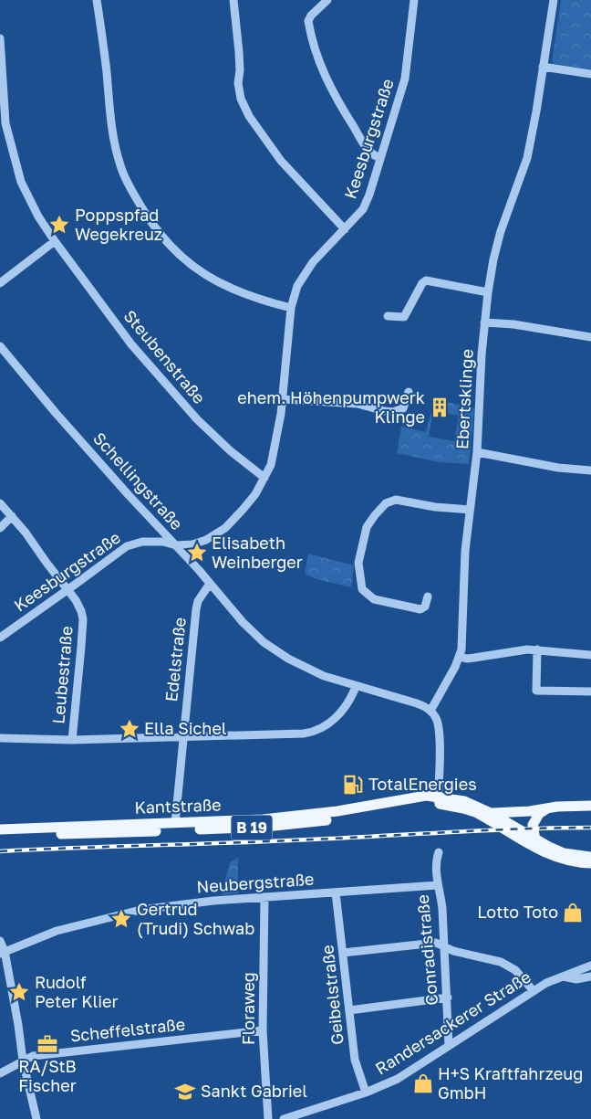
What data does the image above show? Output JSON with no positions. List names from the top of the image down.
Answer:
{
  "streets": {
    "main road": ["Kantstraße", "B 19"],
    "street": [
      "Keesburgstraße",
      "Steubenstraße",
      "Ebertsklinge",
      "Schellingstraße",
      "Edelstraße",
      "Leubestraße",
      "Neubergstraße",
      "Conradistraße",
      "Geibelstraße",
      "Floraweg",
      "Randersackerer Straße",
      "Scheffelstraße"
    ]
  },
  "crossings": [
    ["Keesburgstraße", "Steubenstraße"],
    ["Keesburgstraße", "Schellingstraße"],
    ["Keesburgstraße", "Leubestraße"],
    ["Ebertsklinge", "Schellingstraße"],
    ["Schellingstraße", "Edelstraße"],
    ["Edelstraße", "Kantstraße"],
    ["Kantstraße", "B 19"],
    ["Neubergstraße", "Conradistraße"],
    ["Neubergstraße", "Geibelstraße"],
    ["Neubergstraße", "Floraweg"],
    ["Conradistraße", "Randersackerer Straße"],
    ["Geibelstraße", "Randersackerer Straße"],
    ["Floraweg", "Scheffelstraße"]
  ],
  "places": {
    "place": [
      "Poppspfad Wegekreuz",
      "Elisabeth Weinberger",
      "Ella Sichel",
      "Gertrud (Trudi) Schwab",
      "Rudolf Peter Klier"
    ],
    "building": ["ehem. Höhenpumpwerk Klinge"],
    "fuel station": ["TotalEnergies"],
    "shop": ["Lotto Toto", "H+S Kraftfahrzeug GmbH"],
    "office": ["RA/StB Fischer"],
    "school or university": ["Sankt Gabriel"]
  }
}
